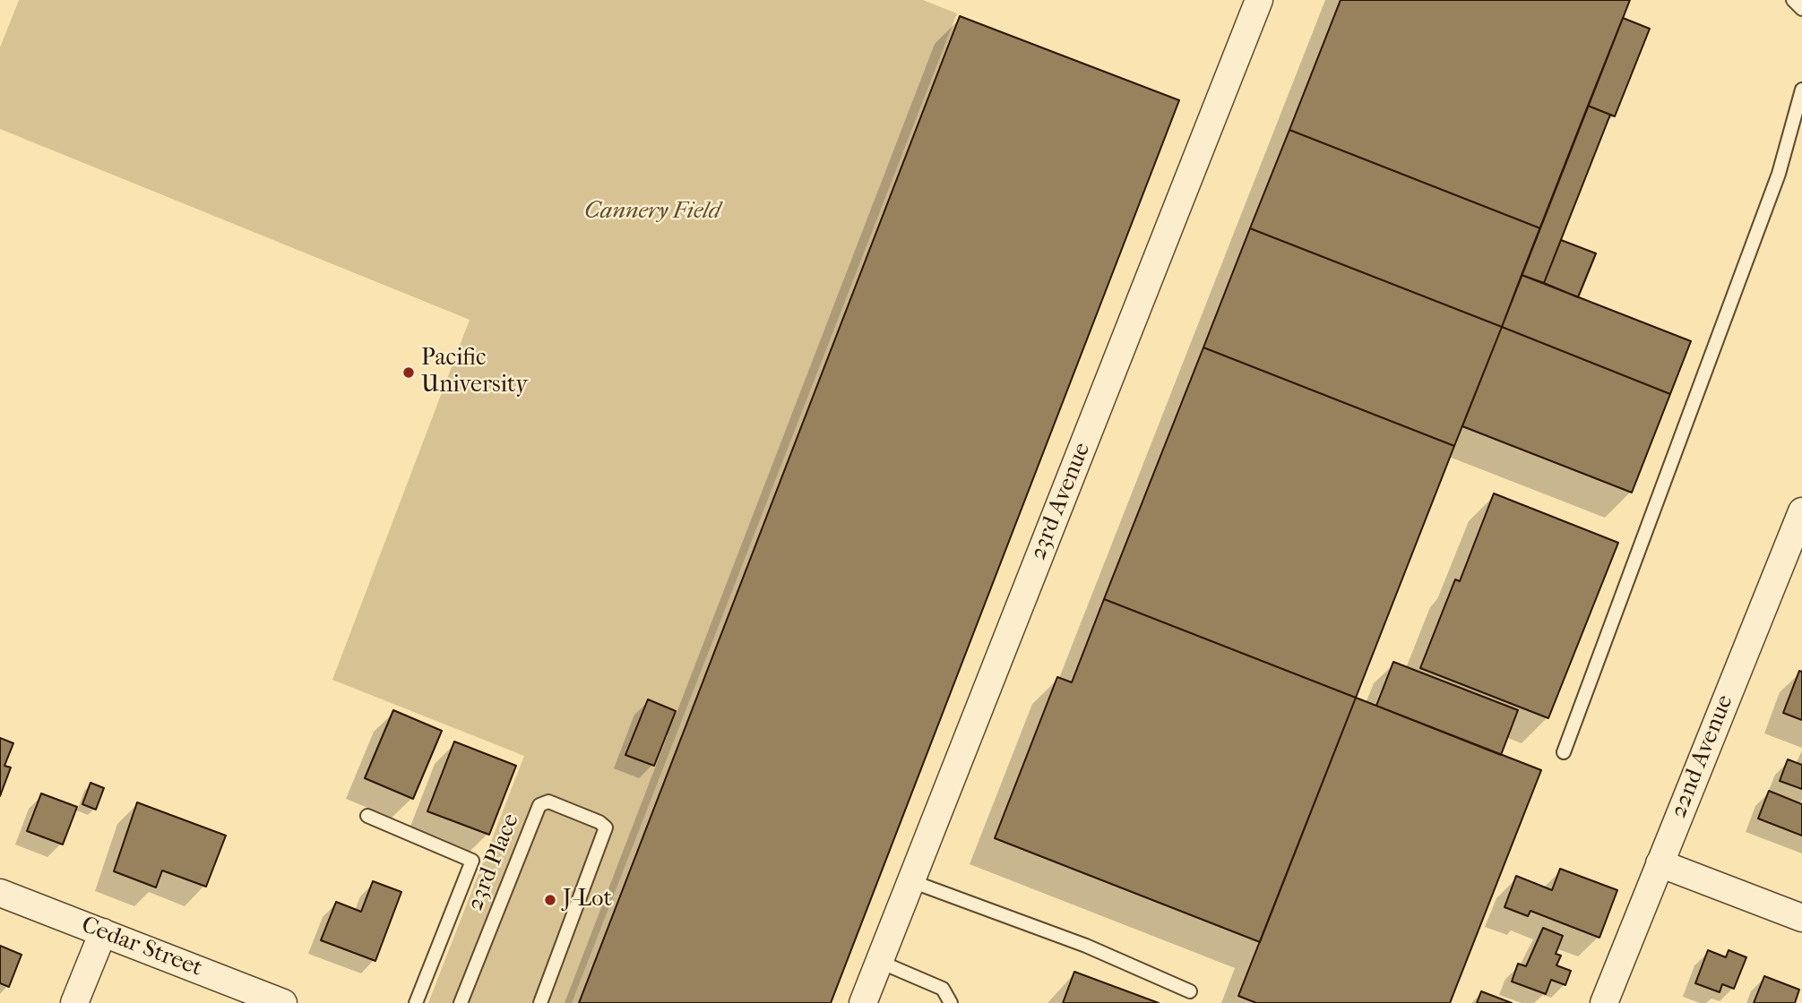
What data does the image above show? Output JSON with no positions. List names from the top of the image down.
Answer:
{
  "streets": {
    "street": ["23rd Avenue", "22nd Avenue", "Cedar Street"],
    "lane": ["23rd Place"]
  },
  "parks": ["Cannery Field"],
  "places": ["Pacific University", "J-Lot"]
}
